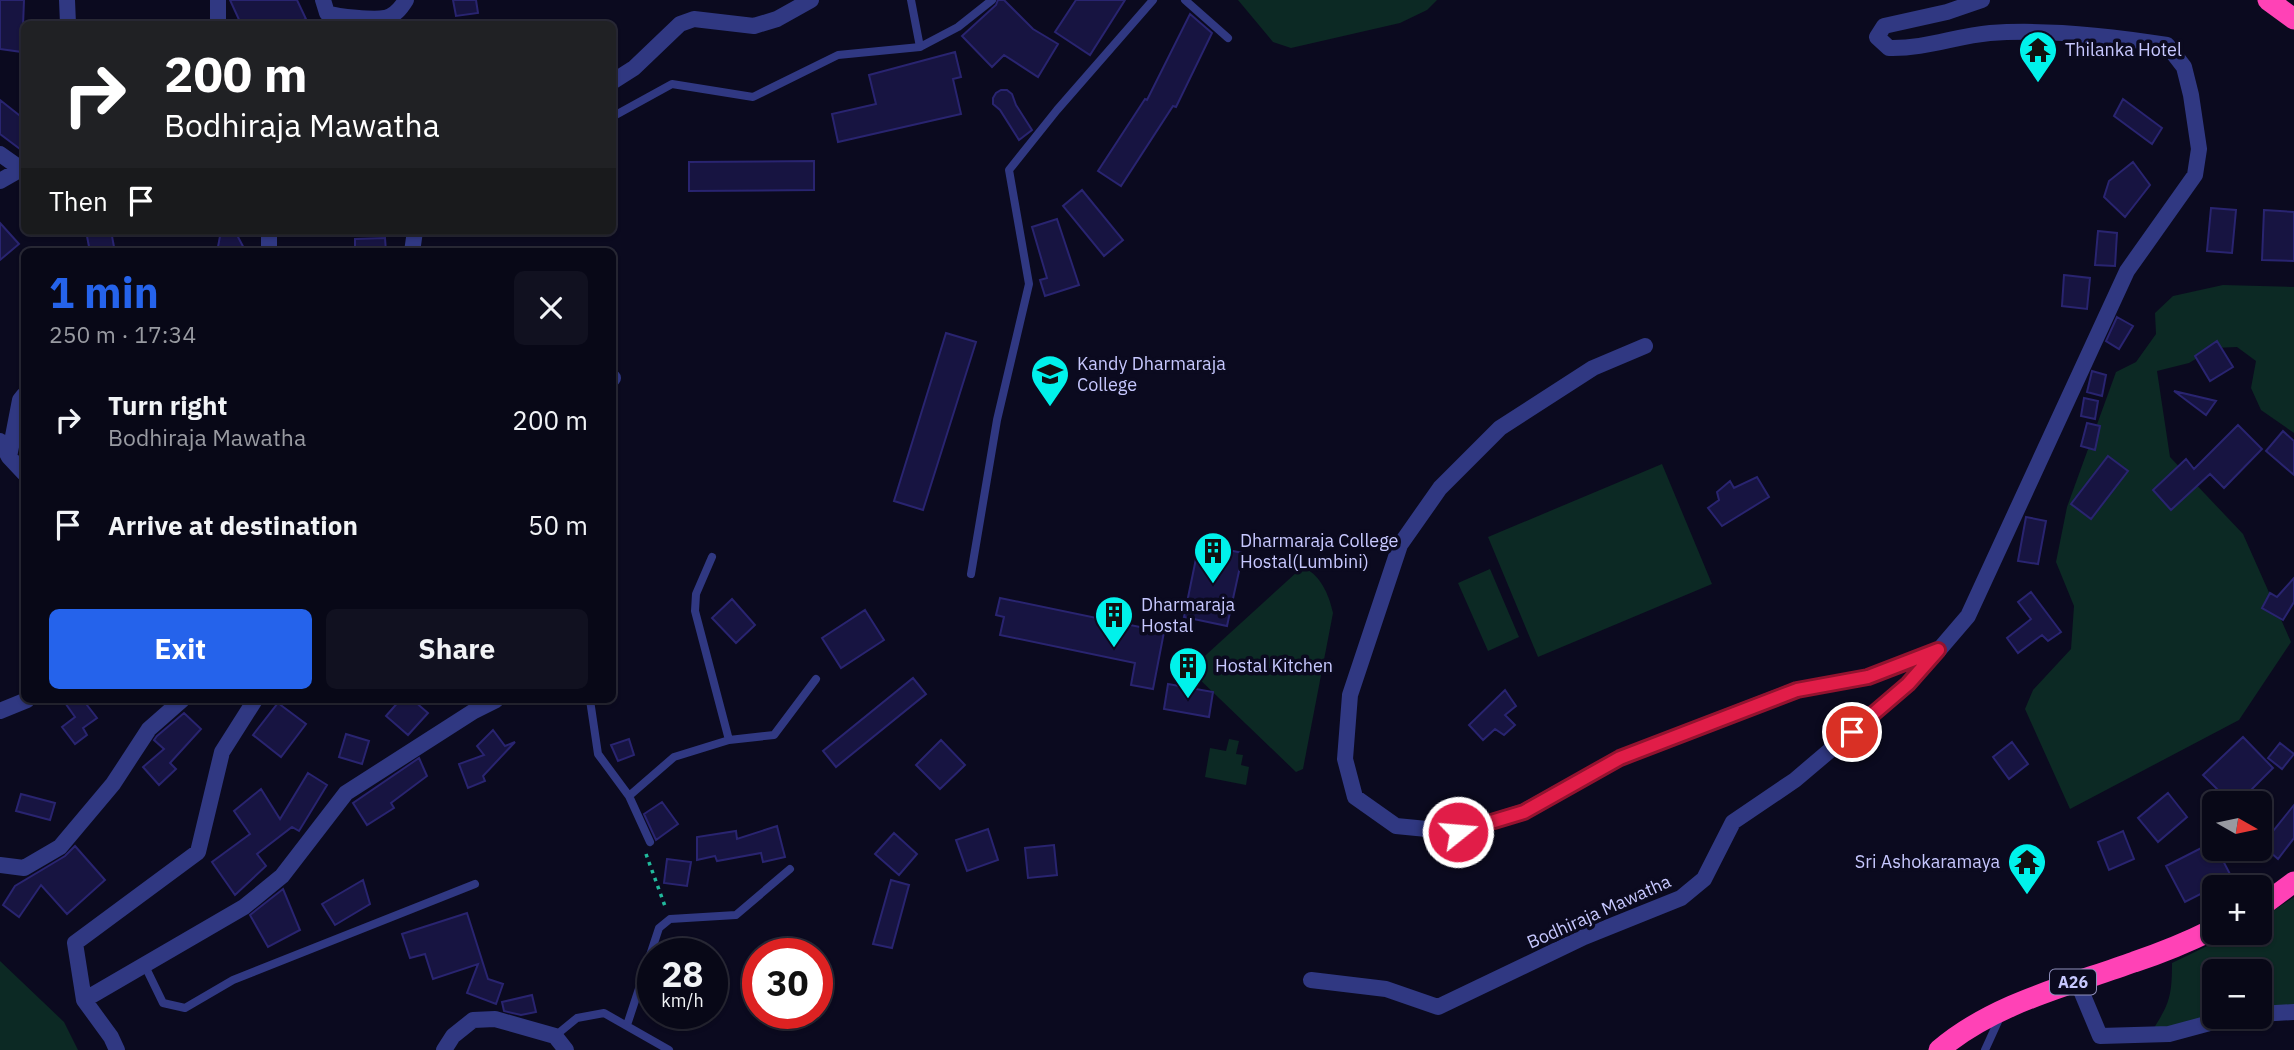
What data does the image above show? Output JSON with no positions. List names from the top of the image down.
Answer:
{
  "streets": {
    "highway": ["A26"],
    "street": ["Bodhiraja Mawatha"]
  },
  "places": {
    "temple": ["Thilanka Hotel", "Sri Ashokaramaya"],
    "school or university": ["Kandy Dharmaraja College"],
    "building": ["Dharmaraja College Hostal(Lumbini)", "Dharmaraja Hostal", "Hostal Kitchen"]
  },
  "north": "right",
  "page": {
    "turn": ["200 m", "Bodhiraja Mawatha"],
    "then": "Then",
    "heading": ["1 min", "250 m · 17:34"],
    "list": [
      {
        "name": "Turn right",
        "note": "Bodhiraja Mawatha",
        "value": "200 m"
      },
      {
        "name": "Arrive at destination",
        "value": "50 m"
      }
    ],
    "buttons": ["Exit", "Share"],
    "map_buttons": ["+", "−"],
    "speed": "28 km/h",
    "limit": "30"
  }
}
